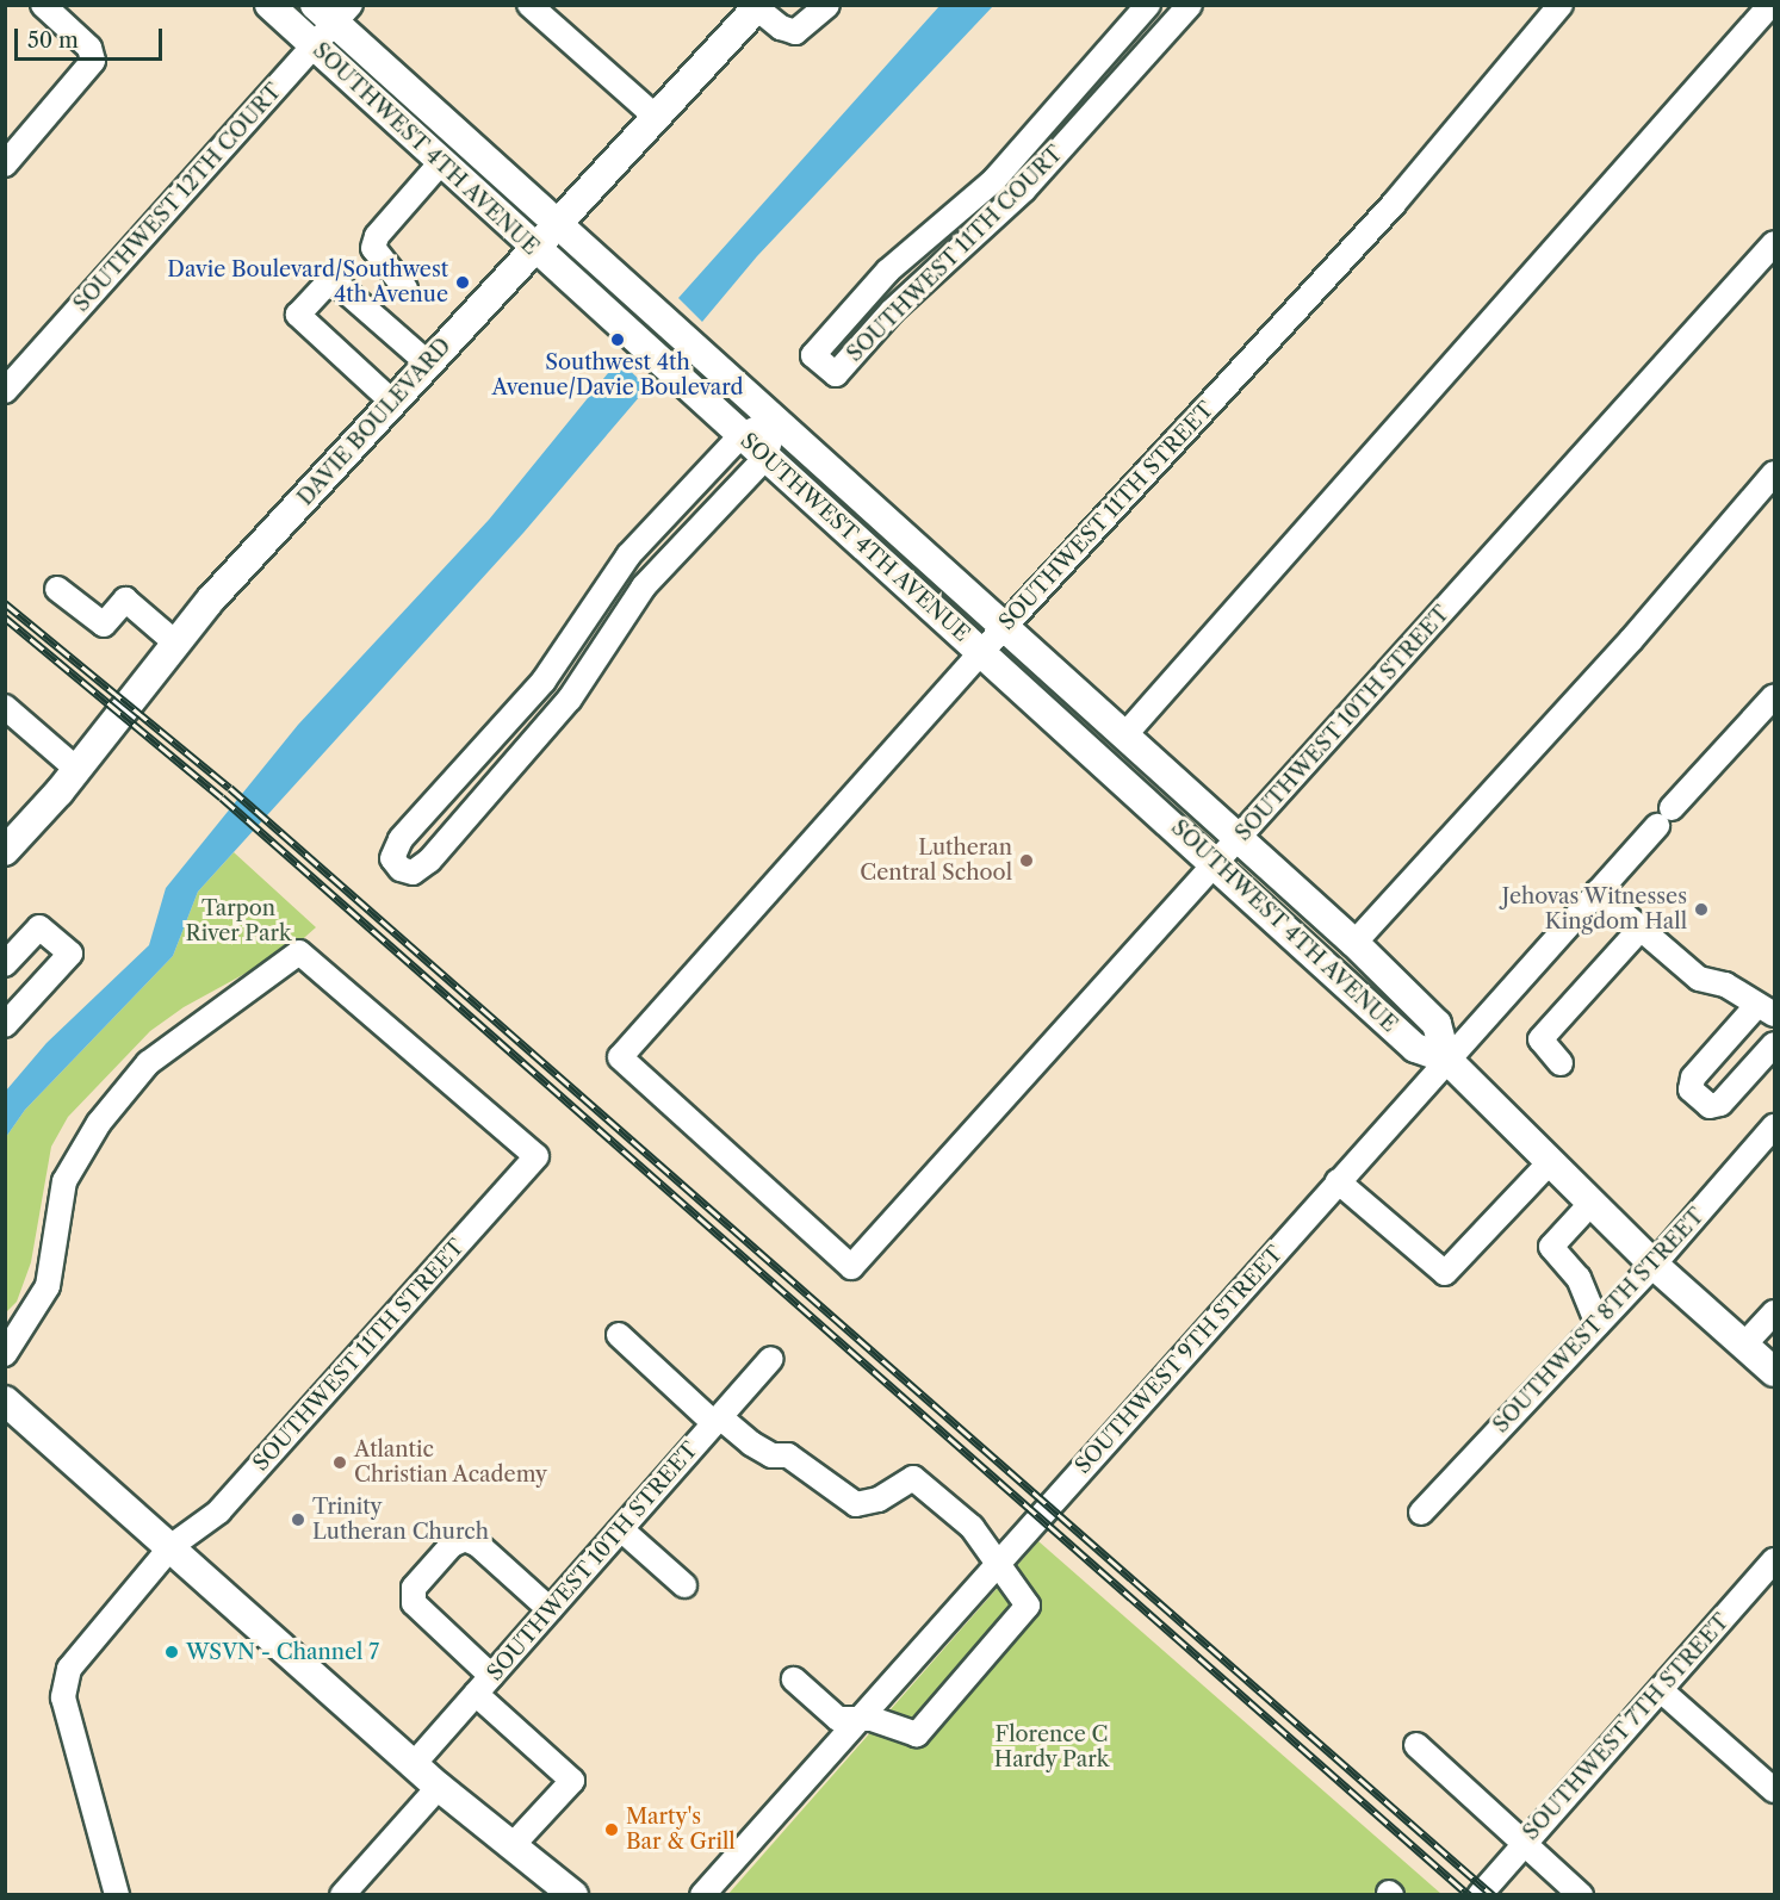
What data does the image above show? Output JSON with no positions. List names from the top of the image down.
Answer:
{
  "streets": {
    "main road": ["SOUTHWEST 4TH AVENUE", "DAVIE BOULEVARD"],
    "street": [
      "SOUTHWEST 12TH COURT",
      "SOUTHWEST 11TH COURT",
      "SOUTHWEST 11TH STREET",
      "SOUTHWEST 10TH STREET",
      "SOUTHWEST 8TH STREET",
      "SOUTHWEST 9TH STREET",
      "SOUTHWEST 7TH STREET"
    ]
  },
  "crossings": [
    ["SOUTHWEST 4TH AVENUE", "SOUTHWEST 12TH COURT"],
    ["SOUTHWEST 4TH AVENUE", "DAVIE BOULEVARD"],
    ["SOUTHWEST 4TH AVENUE", "SOUTHWEST 11TH STREET"],
    ["SOUTHWEST 4TH AVENUE", "SOUTHWEST 10TH STREET"],
    ["SOUTHWEST 4TH AVENUE", "SOUTHWEST 8TH STREET"],
    ["SOUTHWEST 4TH AVENUE", "SOUTHWEST 9TH STREET"],
    ["SOUTHWEST 11TH STREET", "SOUTHWEST 10TH STREET"]
  ],
  "parks": ["Tarpon River Park", "Florence C Hardy Park"],
  "places": [
    "Davie Boulevard/Southwest 4th Avenue",
    "Southwest 4th Avenue/Davie Boulevard",
    "Lutheran Central School",
    "Jehovas Witnesses Kingdom Hall",
    "Atlantic Christian Academy",
    "Trinity Lutheran Church",
    "WSVN - Channel 7",
    "Marty's Bar & Grill"
  ],
  "scale_bar": "50 m"
}
